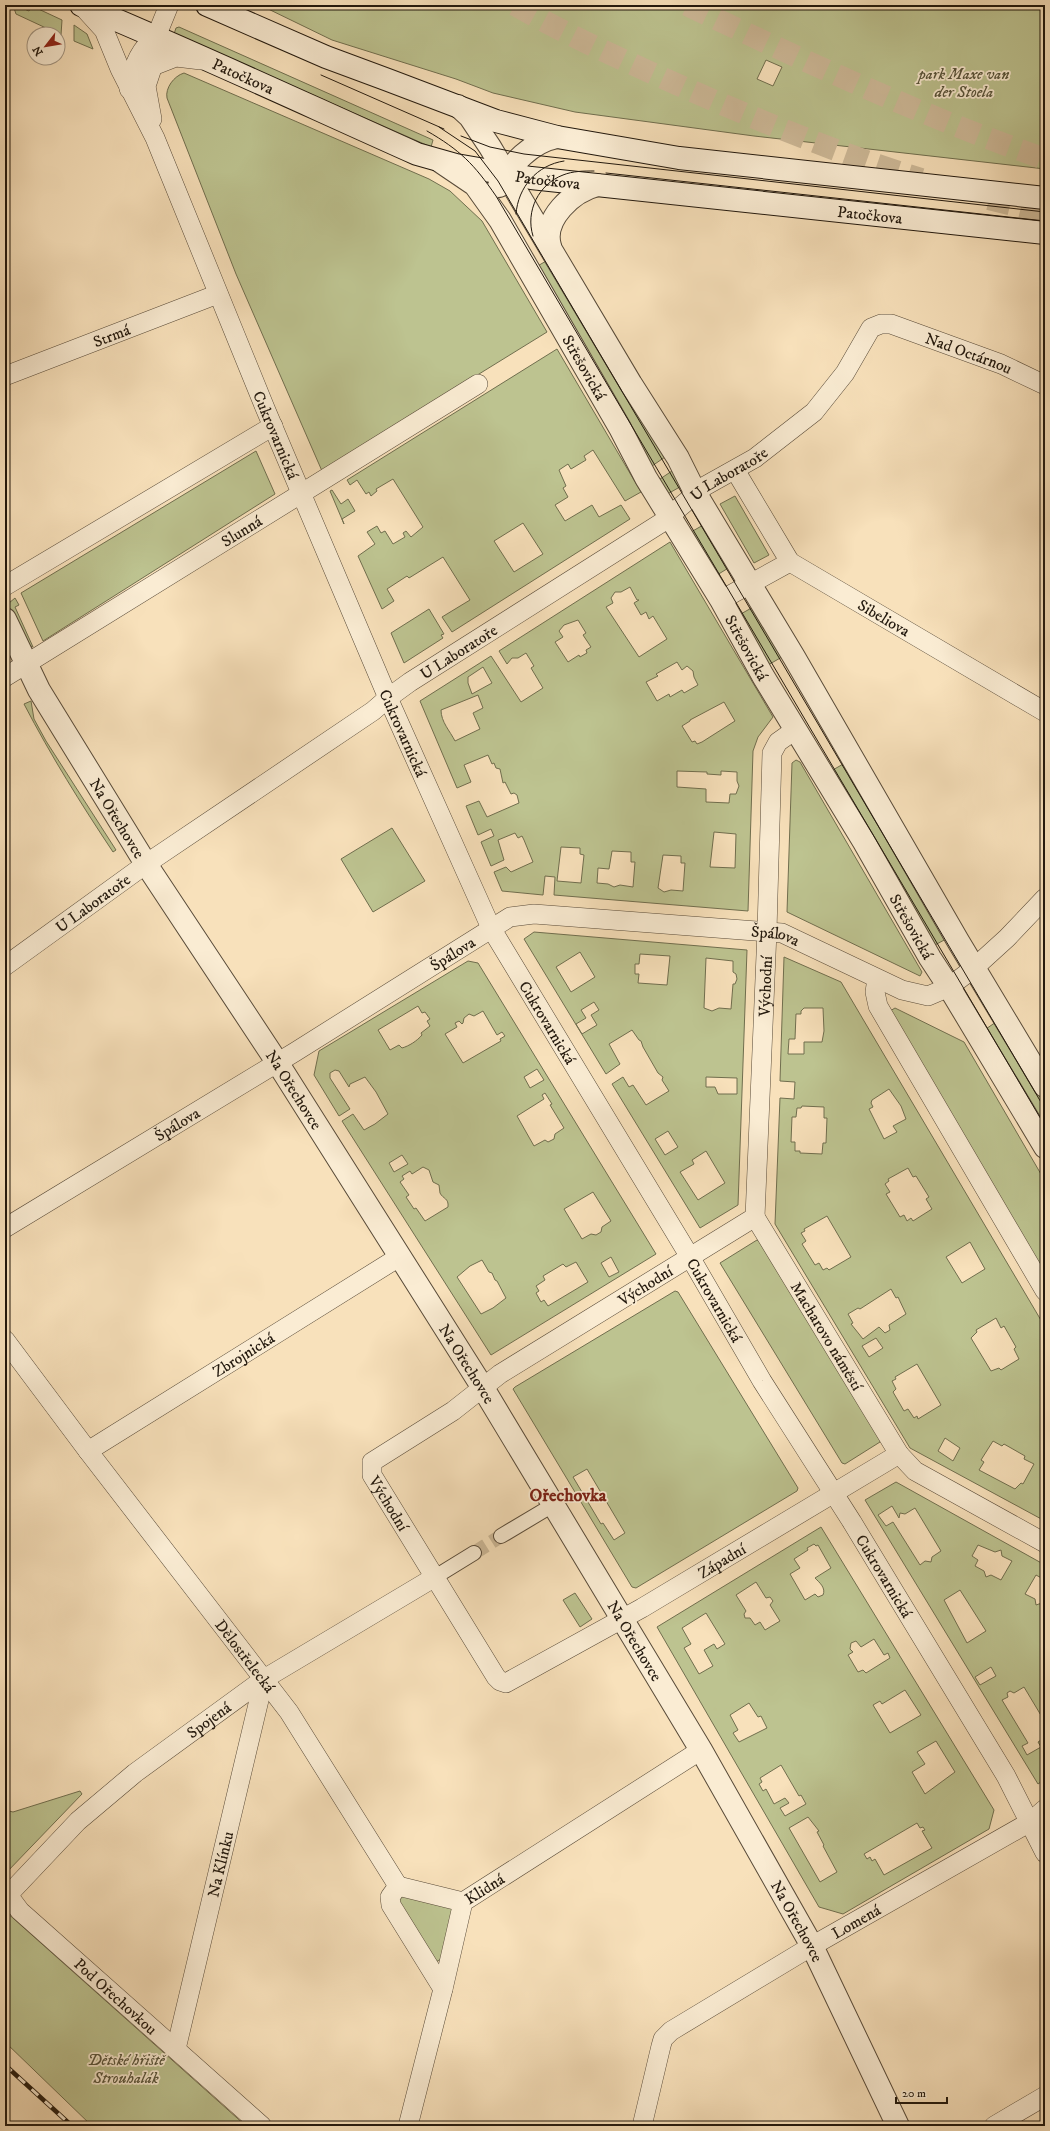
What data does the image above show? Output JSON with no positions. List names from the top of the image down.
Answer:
{
  "streets": {
    "street": [
      "Patočkova",
      "Strmá",
      "Nad Octárnou",
      "Střešovická",
      "Cukrovarnická",
      "U Laboratoře",
      "Slunná",
      "Sibeliova",
      "Na Ořechovce",
      "Špálova",
      "Východní",
      "Macharovo náměstí",
      "Zbrojnická",
      "Západní",
      "Dělostřelecká",
      "Spojená",
      "Na Klínku",
      "Klidná",
      "Lomená",
      "Pod Ořechovkou"
    ]
  },
  "crossings": [
    ["Patočkova", "Střešovická"],
    ["Patočkova", "Cukrovarnická"],
    ["Strmá", "Cukrovarnická"],
    ["Nad Octárnou", "U Laboratoře"],
    ["Střešovická", "U Laboratoře"],
    ["Střešovická", "Špálova"],
    ["Střešovická", "Východní"],
    ["Cukrovarnická", "U Laboratoře"],
    ["Cukrovarnická", "Slunná"],
    ["Cukrovarnická", "Špálova"],
    ["Cukrovarnická", "Východní"],
    ["Cukrovarnická", "Západní"],
    ["Cukrovarnická", "Lomená"],
    ["U Laboratoře", "Na Ořechovce"],
    ["Slunná", "Na Ořechovce"],
    ["Na Ořechovce", "Špálova"],
    ["Na Ořechovce", "Východní"],
    ["Na Ořechovce", "Zbrojnická"],
    ["Na Ořechovce", "Západní"],
    ["Na Ořechovce", "Klidná"],
    ["Na Ořechovce", "Lomená"],
    ["Špálova", "Východní"],
    ["Východní", "Macharovo náměstí"],
    ["Východní", "Západní"],
    ["Východní", "Spojená"],
    ["Macharovo náměstí", "Západní"],
    ["Zbrojnická", "Dělostřelecká"],
    ["Západní", "Spojená"],
    ["Dělostřelecká", "Spojená"],
    ["Dělostřelecká", "Na Klínku"],
    ["Spojená", "Na Klínku"],
    ["Spojená", "Pod Ořechovkou"],
    ["Na Klínku", "Pod Ořechovkou"]
  ],
  "districts": ["Ořechovka"],
  "parks": ["park Maxe van der Stoela", "Dětské hřiště Strouhalák"],
  "scale_bar": "20 m",
  "north": "bottom left"
}
